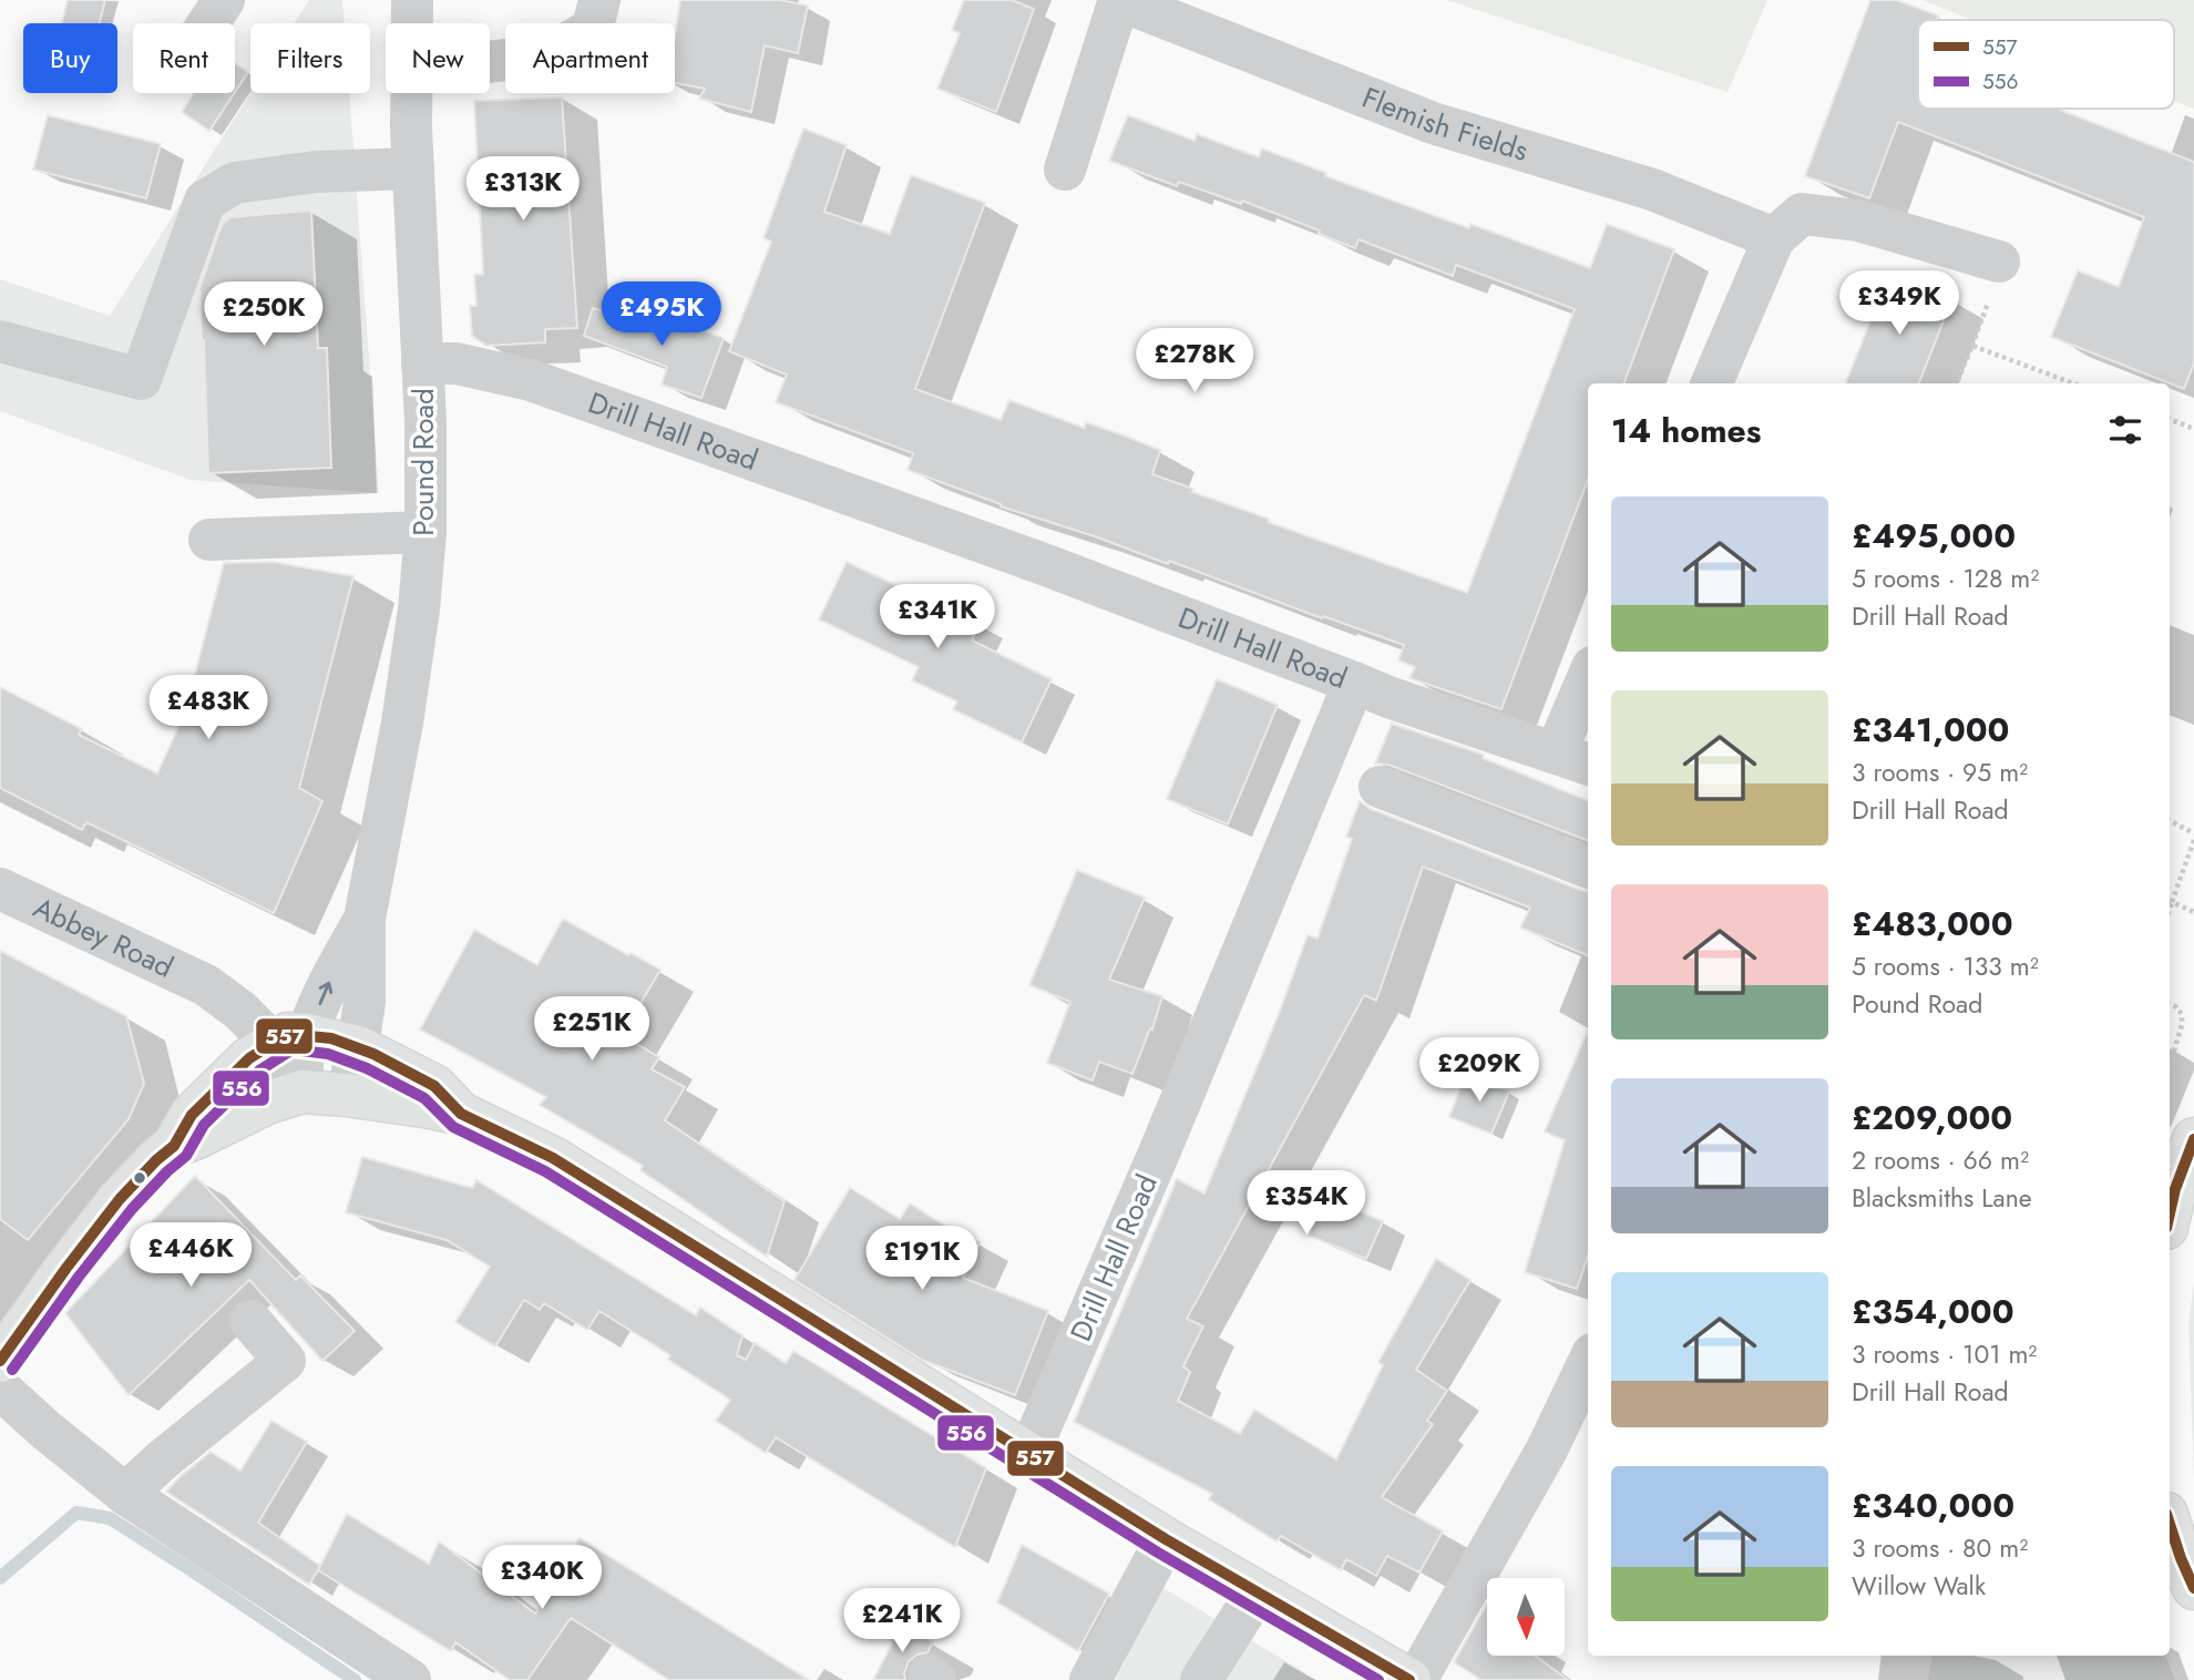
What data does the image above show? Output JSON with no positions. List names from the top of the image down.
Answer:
{
  "streets": {
    "street": [
      "Flemish Fields",
      "Drill Hall Road",
      "Pound Road",
      "Abbey Road"
    ]
  },
  "crossings": [
    ["Drill Hall Road", "Pound Road"],
    ["Pound Road", "Abbey Road"]
  ],
  "lines": ["transit line 557", "transit line 556"],
  "legend": ["557", "556"],
  "north": "bottom",
  "page": {
    "chip": [
      "Buy",
      "Rent",
      "Filters",
      "New",
      "Apartment"
    ],
    "price": [
      "£313K",
      "£349K",
      "£250K",
      "£495K",
      "£278K",
      "£341K",
      "£483K",
      "£251K",
      "£209K",
      "£354K",
      "£446K",
      "£191K",
      "£340K",
      "£241K"
    ],
    "heading": "14 homes",
    "list": [
      {
        "name": "£495,000",
        "note": "5 rooms · 128 m² · Drill Hall Road"
      },
      {
        "name": "£341,000",
        "note": "3 rooms · 95 m² · Drill Hall Road"
      },
      {
        "name": "£483,000",
        "note": "5 rooms · 133 m² · Pound Road"
      },
      {
        "name": "£209,000",
        "note": "2 rooms · 66 m² · Blacksmiths Lane"
      },
      {
        "name": "£354,000",
        "note": "3 rooms · 101 m² · Drill Hall Road"
      },
      {
        "name": "£340,000",
        "note": "3 rooms · 80 m² · Willow Walk"
      }
    ]
  }
}
